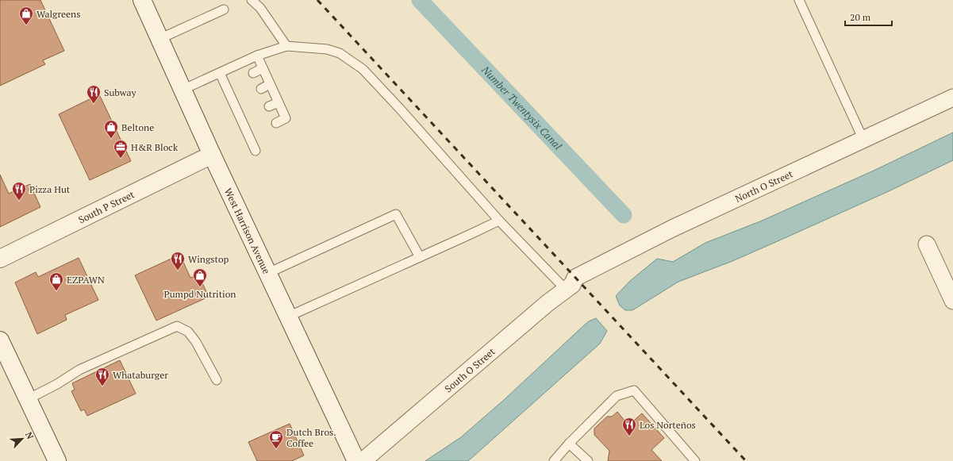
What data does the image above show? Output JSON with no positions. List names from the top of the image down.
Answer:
{
  "streets": {
    "main road": ["South P Street", "West Harrison Avenue"],
    "street": ["North O Street", "South O Street"]
  },
  "crossings": [
    ["North O Street", "South O Street"],
    ["South P Street", "West Harrison Avenue"]
  ],
  "water": ["Number Twentysix Canal"],
  "places": {
    "shop": [
      "Walgreens",
      "Beltone",
      "Pumpd Nutrition",
      "EZPAWN"
    ],
    "restaurant": [
      "Subway",
      "Pizza Hut",
      "Wingstop",
      "Whataburger",
      "Los Norteños"
    ],
    "office": ["H&R Block"],
    "cafe": ["Dutch Bros. Coffee"]
  },
  "scale_bar": "20 m",
  "north": "top right"
}
